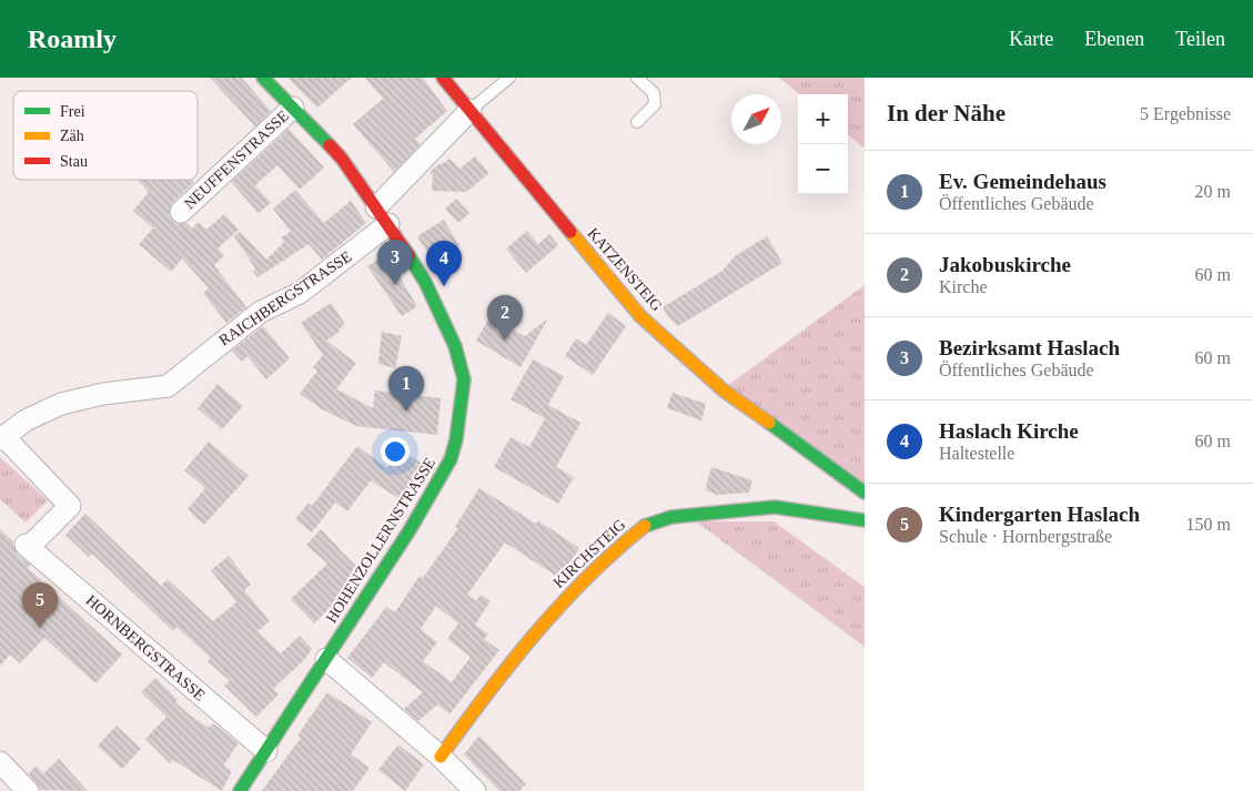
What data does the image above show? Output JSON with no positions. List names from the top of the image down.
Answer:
{
  "streets": {
    "street": [
      "NEUFFENSTRASSE",
      "KATZENSTEIG",
      "RAICHBERGSTRASSE",
      "HOHENZOLLERNSTRASSE",
      "KIRCHSTEIG",
      "HORNBERGSTRASSE"
    ]
  },
  "crossings": [
    ["NEUFFENSTRASSE", "HOHENZOLLERNSTRASSE"],
    ["RAICHBERGSTRASSE", "HOHENZOLLERNSTRASSE"],
    ["RAICHBERGSTRASSE", "HORNBERGSTRASSE"],
    ["HOHENZOLLERNSTRASSE", "HORNBERGSTRASSE"]
  ],
  "legend": ["Frei", "Zäh", "Stau"],
  "north": "top right",
  "page": {
    "header": "Roamly",
    "nav": ["Karte", "Ebenen", "Teilen"],
    "heading": ["In der Nähe", "5 Ergebnisse"],
    "map_buttons": ["+", "−"],
    "list": [
      {
        "mark": "1",
        "name": "Ev. Gemeindehaus",
        "note": "Öffentliches Gebäude",
        "value": "20 m"
      },
      {
        "mark": "2",
        "name": "Jakobuskirche",
        "note": "Kirche",
        "value": "60 m"
      },
      {
        "mark": "3",
        "name": "Bezirksamt Haslach",
        "note": "Öffentliches Gebäude",
        "value": "60 m"
      },
      {
        "mark": "4",
        "name": "Haslach Kirche",
        "note": "Haltestelle",
        "value": "60 m"
      },
      {
        "mark": "5",
        "name": "Kindergarten Haslach",
        "note": "Schule · Hornbergstraße",
        "value": "150 m"
      }
    ],
    "pins": [
      "3",
      "4",
      "2",
      "1",
      "5"
    ]
  }
}
